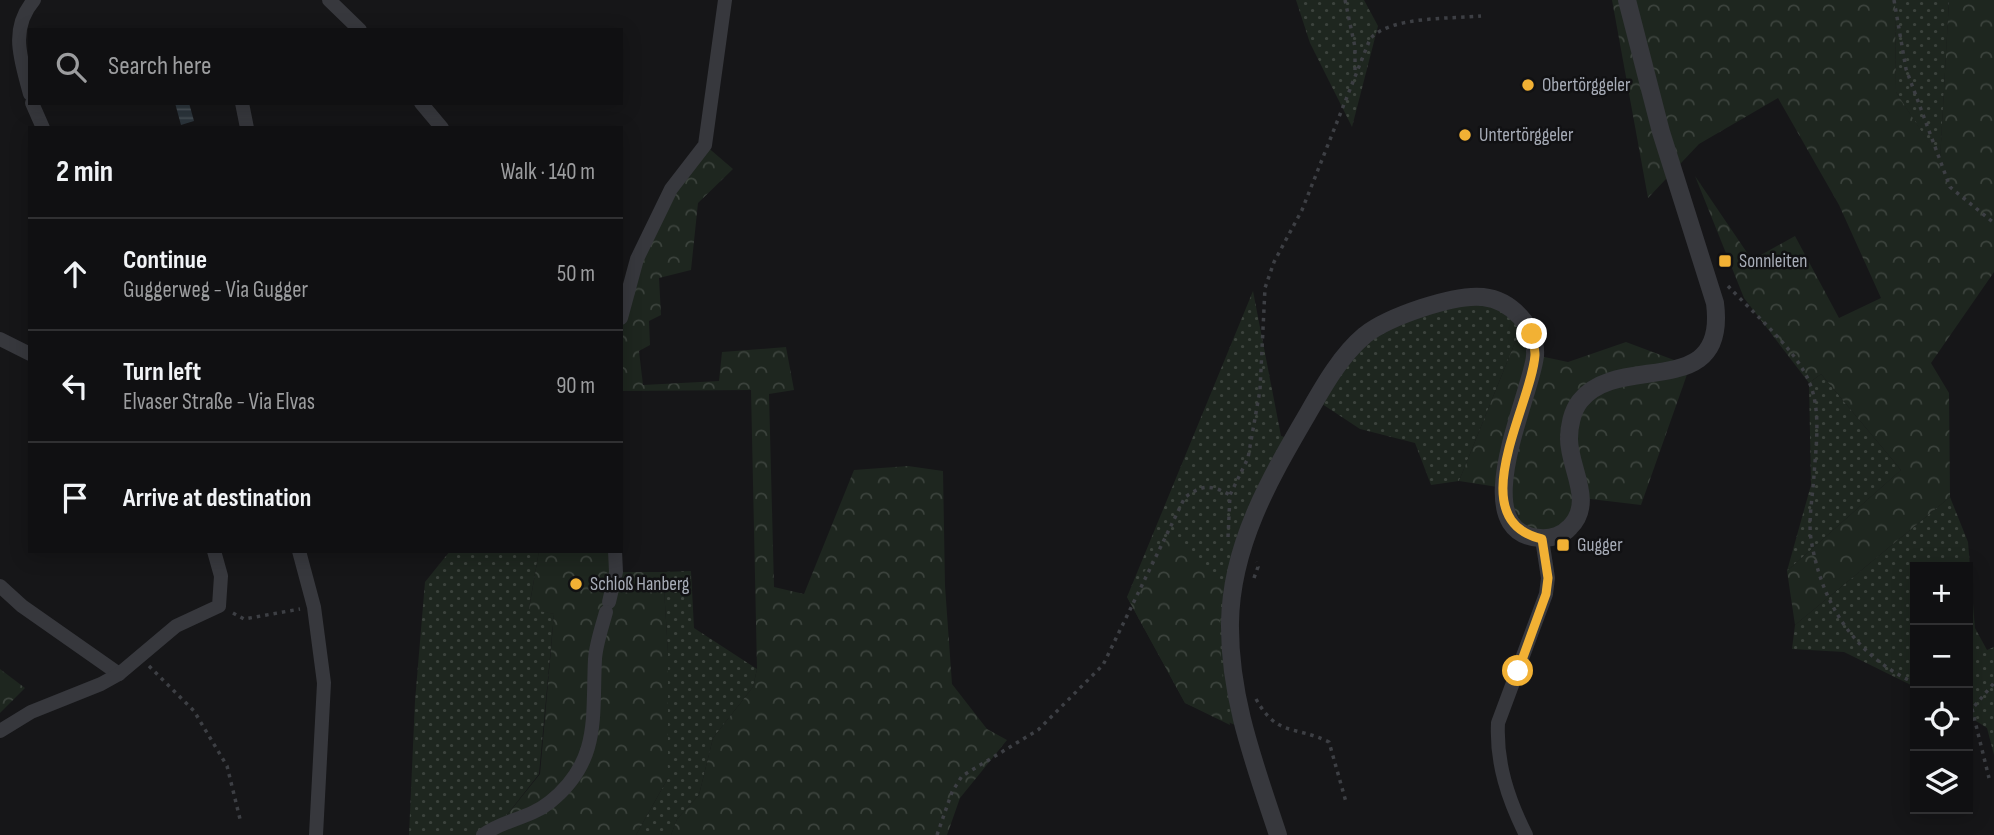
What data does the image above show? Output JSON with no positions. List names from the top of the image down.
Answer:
{
  "places": {
    "other": ["Obertörggeler", "Untertörggeler", "Schloß Hanberg"],
    "transit": ["Sonnleiten", "Gugger"]
  },
  "page": {
    "search": "Search here",
    "heading": ["2 min", "Walk · 140 m"],
    "list": [
      ["Continue", "Guggerweg - Via Gugger", "50 m"],
      ["Turn left", "Elvaser Straße - Via Elvas", "90 m"],
      "Arrive at destination"
    ],
    "map_buttons": ["+", "−"]
  }
}
